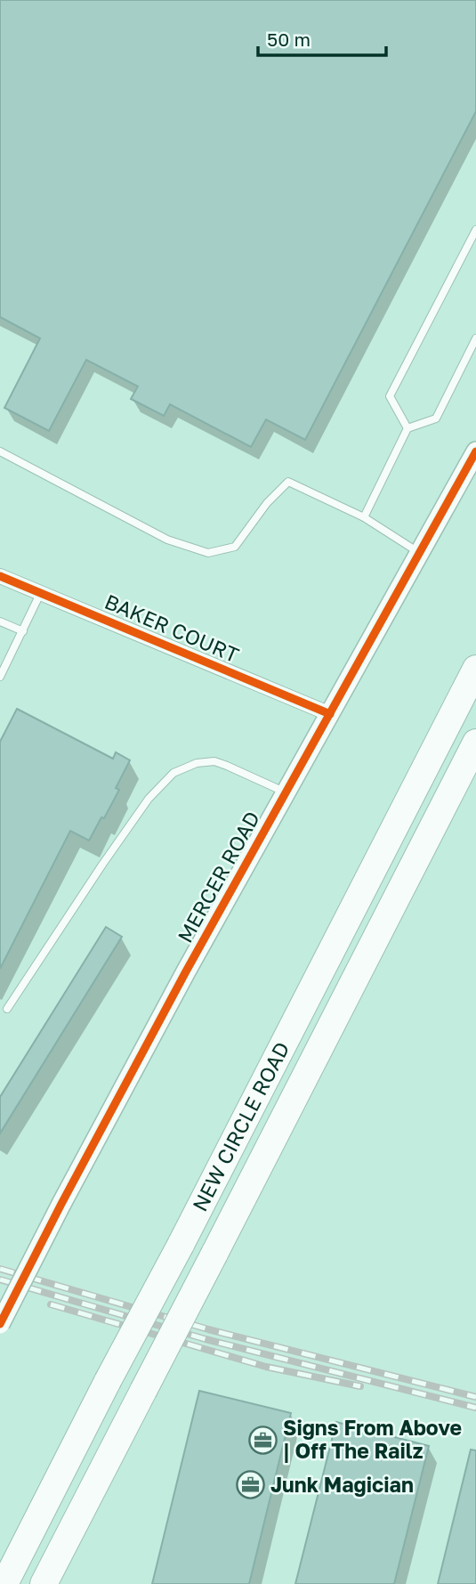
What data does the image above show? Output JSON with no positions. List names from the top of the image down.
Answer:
{
  "streets": {
    "highway": ["NEW CIRCLE ROAD"],
    "street": ["BAKER COURT", "MERCER ROAD"]
  },
  "crossings": [
    ["BAKER COURT", "MERCER ROAD"]
  ],
  "places": {
    "office": ["Signs From Above | Off The Railz", "Junk Magician"]
  },
  "scale_bar": "50 m"
}
